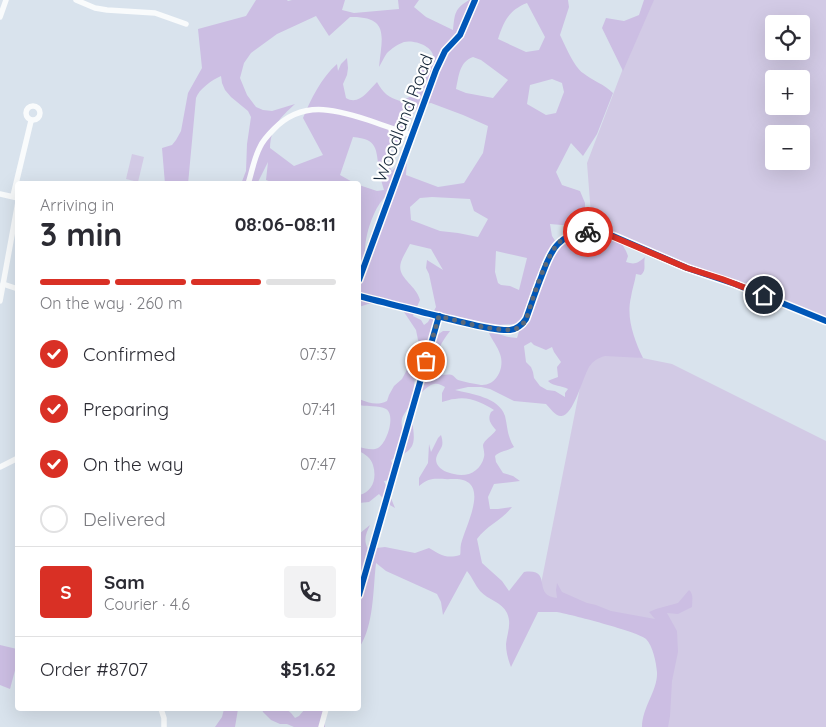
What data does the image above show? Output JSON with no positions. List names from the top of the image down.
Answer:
{
  "streets": {
    "street": ["Woodland Road"]
  },
  "page": {
    "map_buttons": ["+", "−"],
    "heading": ["3 min", "Arriving in", "08:06–08:11"],
    "panel": [
      "Sam",
      "Courier · 4.6",
      "Order #8707",
      "$51.62"
    ],
    "bar": "On the way · 260 m",
    "list": [
      ["Confirmed", "07:37"],
      ["Preparing", "07:41"],
      ["On the way", "07:47"],
      "Delivered"
    ],
    "round": "S"
  }
}
